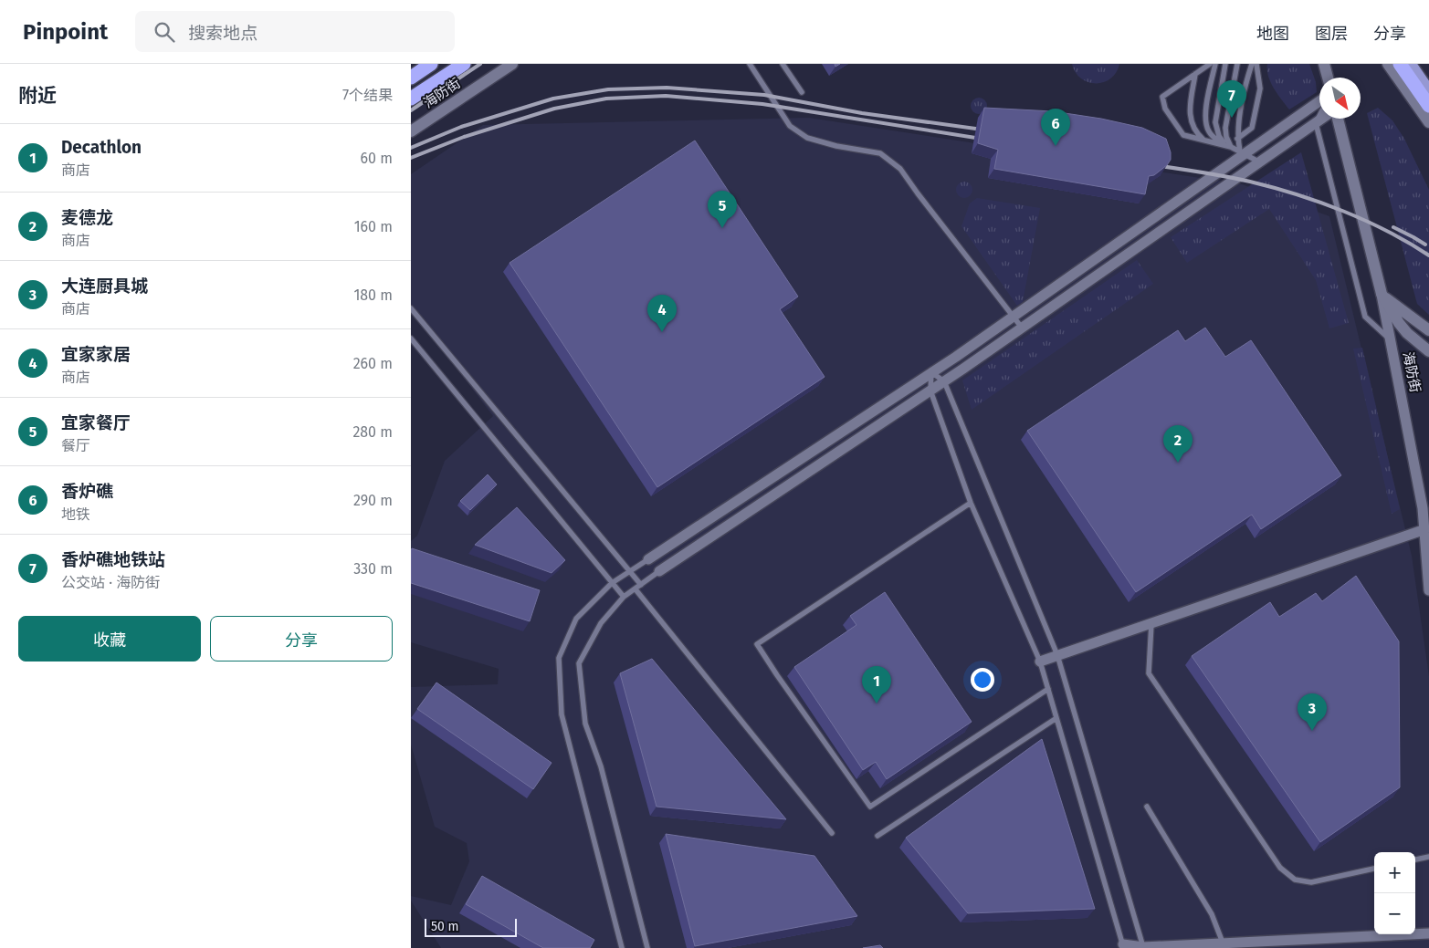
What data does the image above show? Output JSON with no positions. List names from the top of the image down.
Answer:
{
  "streets": {
    "street": ["海防街"]
  },
  "scale_bar": "50 m",
  "north": "bottom right",
  "page": {
    "header": "Pinpoint",
    "search": "搜索地点",
    "nav": ["地图", "图层", "分享"],
    "heading": ["附近", "7个结果"],
    "pins": [
      "7",
      "6",
      "5",
      "4",
      "2",
      "1",
      "3"
    ],
    "list": [
      {
        "mark": "1",
        "name": "Decathlon",
        "note": "商店",
        "value": "60 m"
      },
      {
        "mark": "2",
        "name": "麦德龙",
        "note": "商店",
        "value": "160 m"
      },
      {
        "mark": "3",
        "name": "大连厨具城",
        "note": "商店",
        "value": "180 m"
      },
      {
        "mark": "4",
        "name": "宜家家居",
        "note": "商店",
        "value": "260 m"
      },
      {
        "mark": "5",
        "name": "宜家餐厅",
        "note": "餐厅",
        "value": "280 m"
      },
      {
        "mark": "6",
        "name": "香炉礁",
        "note": "地铁",
        "value": "290 m"
      },
      {
        "mark": "7",
        "name": "香炉礁地铁站",
        "note": "公交站 · 海防街",
        "value": "330 m"
      }
    ],
    "buttons": ["收藏", "分享"],
    "map_buttons": ["+", "−"],
    "scale": "50 m"
  }
}
